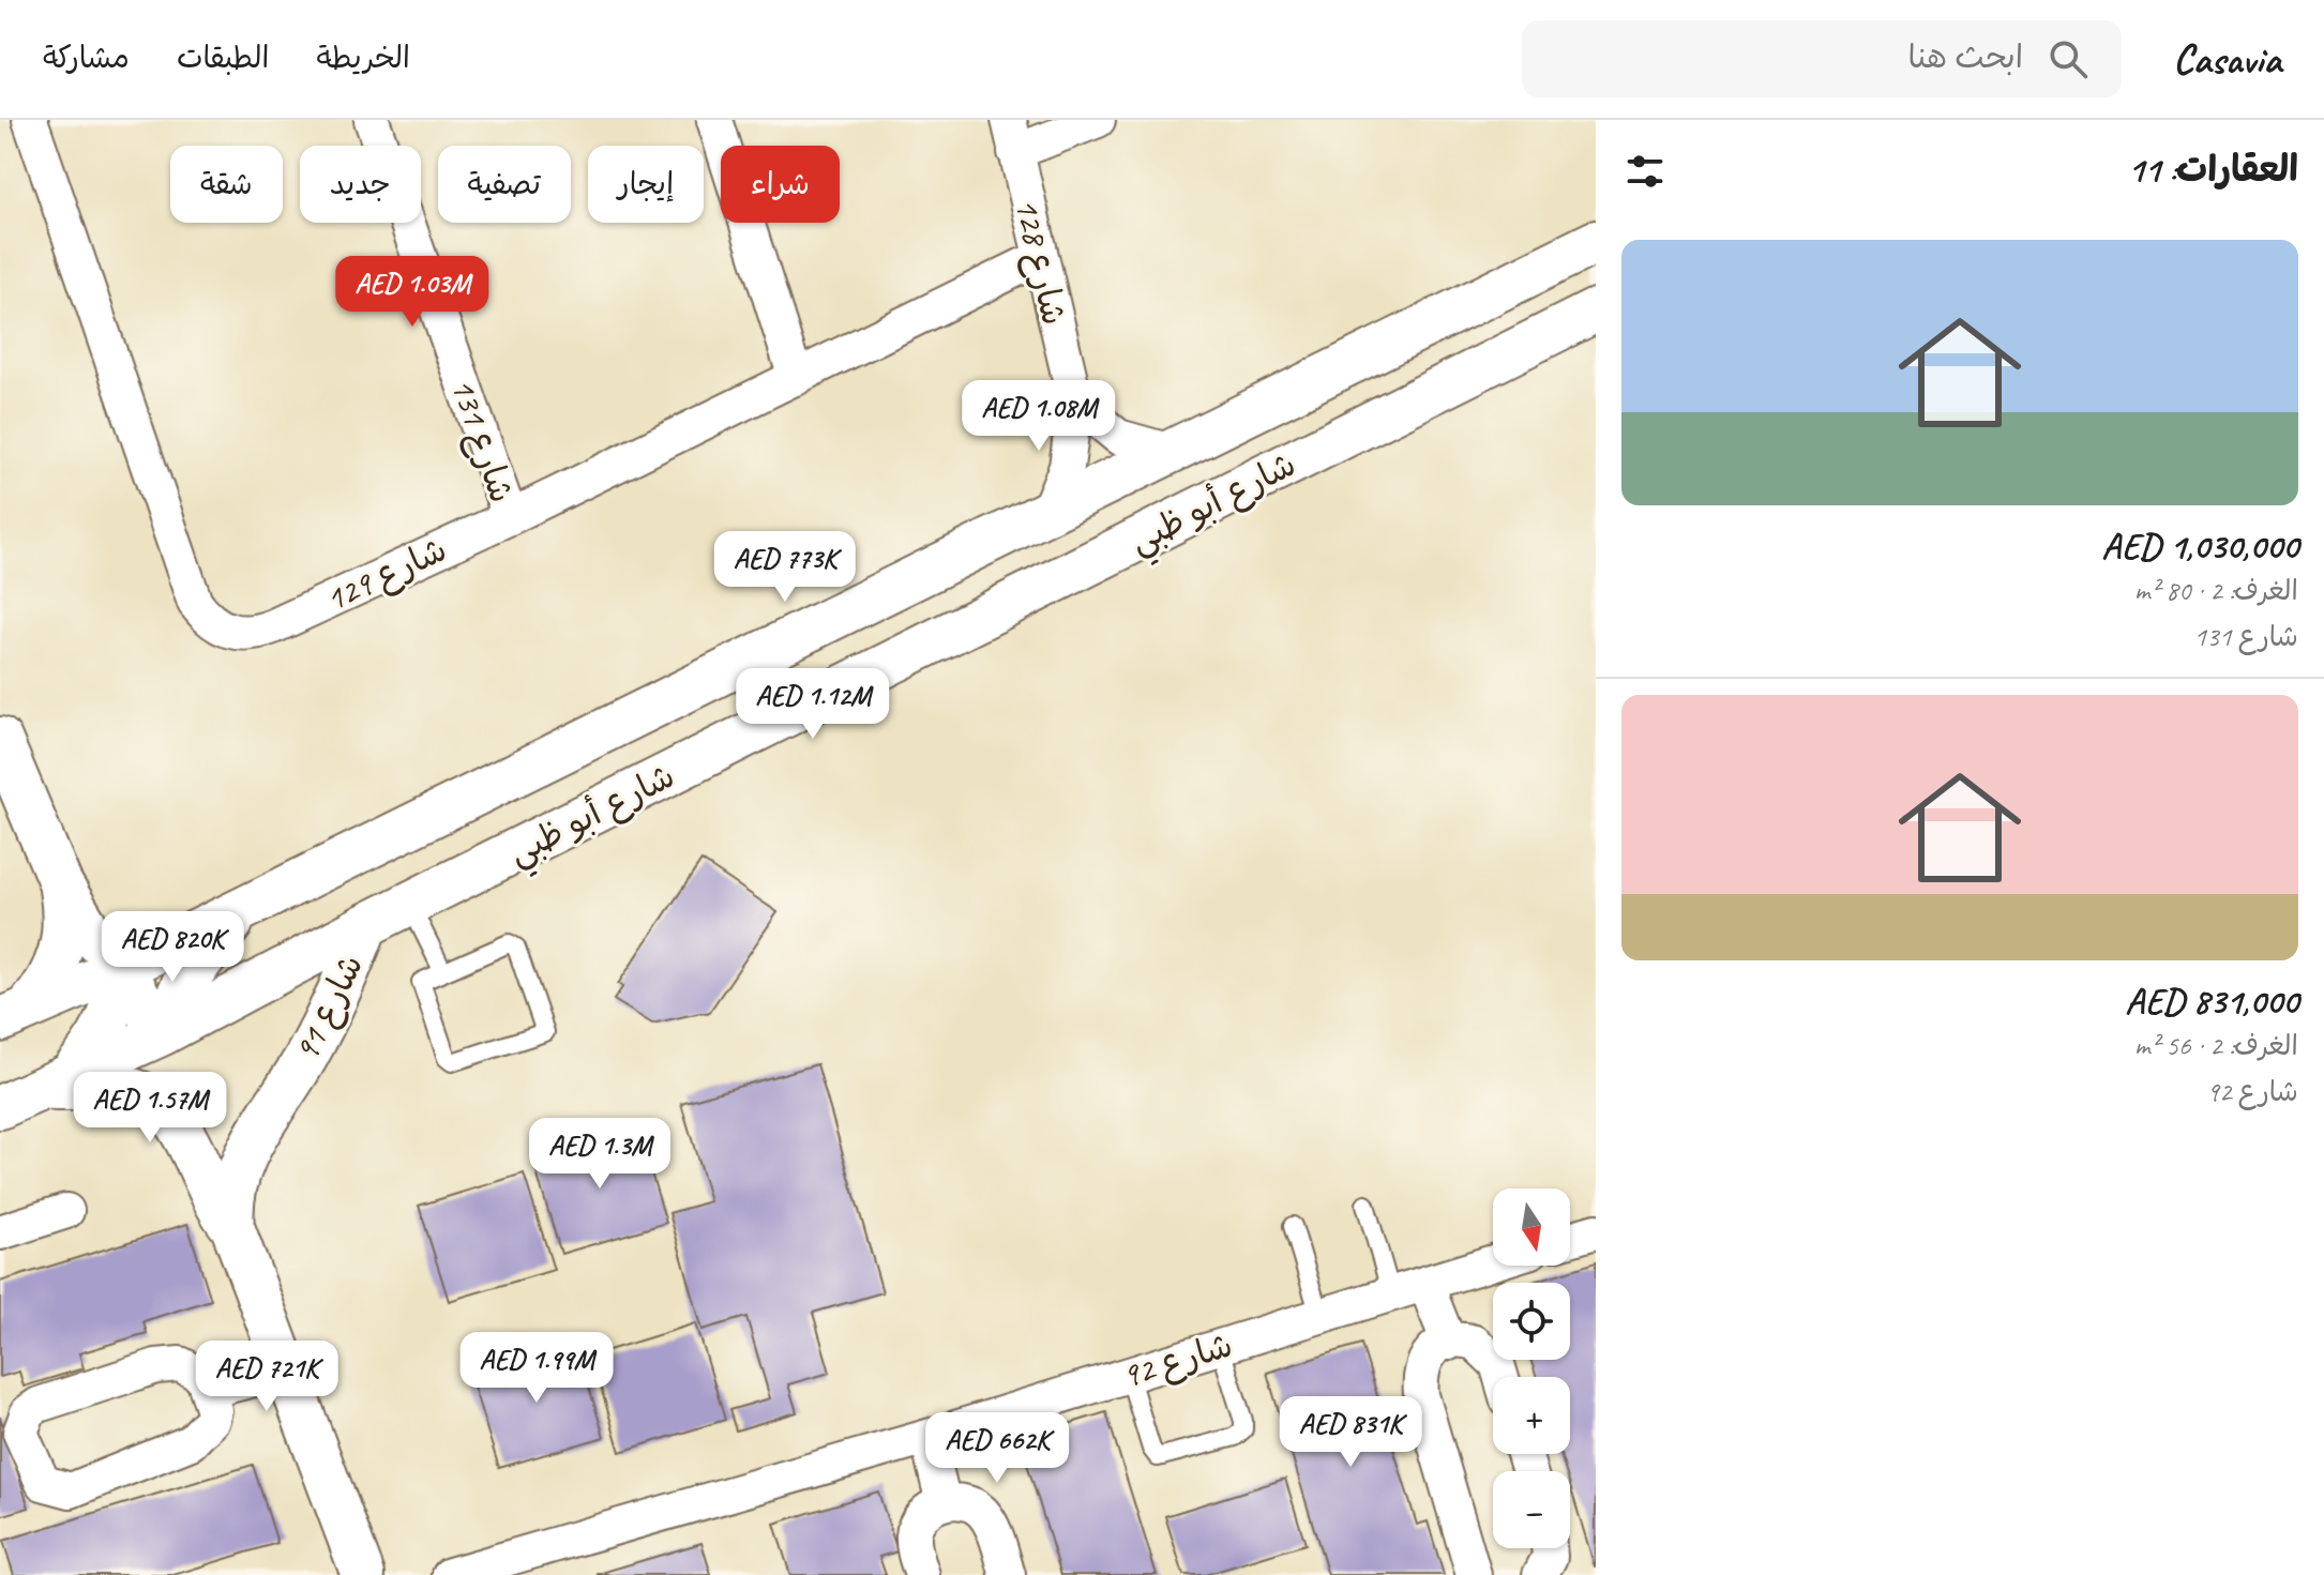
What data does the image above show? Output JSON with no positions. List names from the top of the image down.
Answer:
{
  "streets": {
    "street": [
      "شارع 128",
      "شارع 131",
      "شارع أبو ظبي",
      "شارع 129",
      "شارع 91",
      "شارع 92"
    ]
  },
  "crossings": [
    ["شارع 128", "شارع أبو ظبي"],
    ["شارع 128", "شارع 129"],
    ["شارع 131", "شارع 129"],
    ["شارع أبو ظبي", "شارع 91"]
  ],
  "north": "bottom",
  "page": {
    "header": "Casavia",
    "search": "ابحث هنا",
    "nav": ["الخريطة", "الطبقات", "مشاركة"],
    "heading": "العقارات: 11",
    "chip": [
      "شراء",
      "إيجار",
      "تصفية",
      "جديد",
      "شقة"
    ],
    "list": [
      {
        "name": "AED 1,030,000",
        "note": "الغرف: 2 · 80 m² · شارع 131"
      },
      {
        "name": "AED 831,000",
        "note": "الغرف: 2 · 56 m² · شارع 92"
      }
    ],
    "price": [
      "AED 1.03M",
      "AED 1.08M",
      "AED 773K",
      "AED 1.12M",
      "AED 820K",
      "AED 1.57M",
      "AED 1.3M",
      "AED 1.99M",
      "AED 721K",
      "AED 831K",
      "AED 662K"
    ],
    "map_buttons": ["+", "−"]
  }
}
